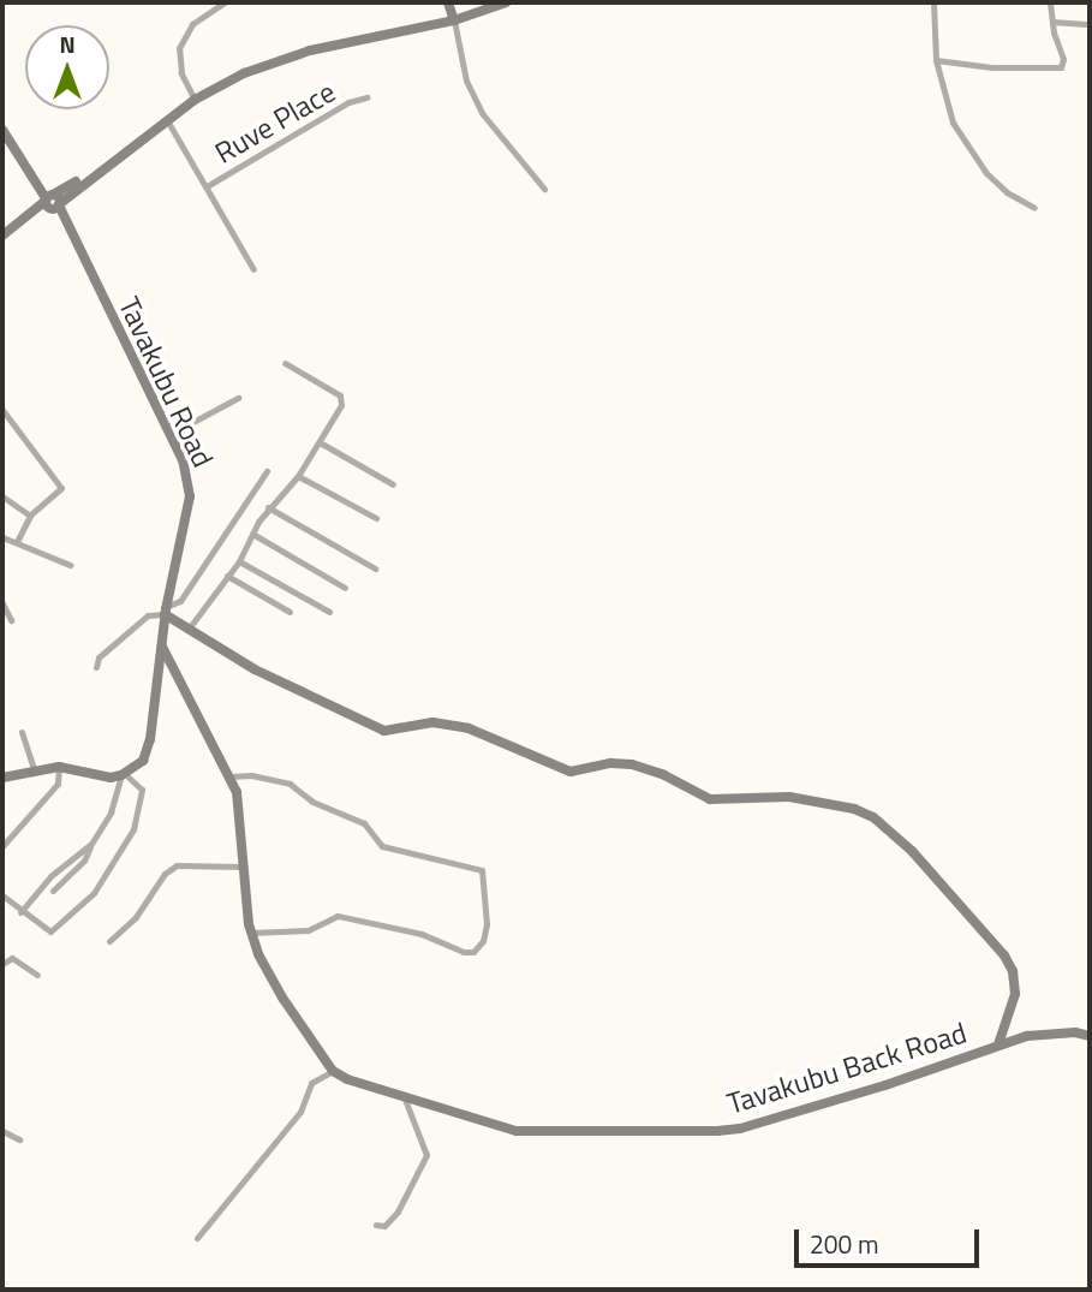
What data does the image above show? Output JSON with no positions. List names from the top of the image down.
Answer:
{
  "streets": {
    "street": ["Ruve Place", "Tavakubu Road", "Tavakubu Back Road"]
  },
  "scale_bar": "200 m",
  "north": "top"
}
